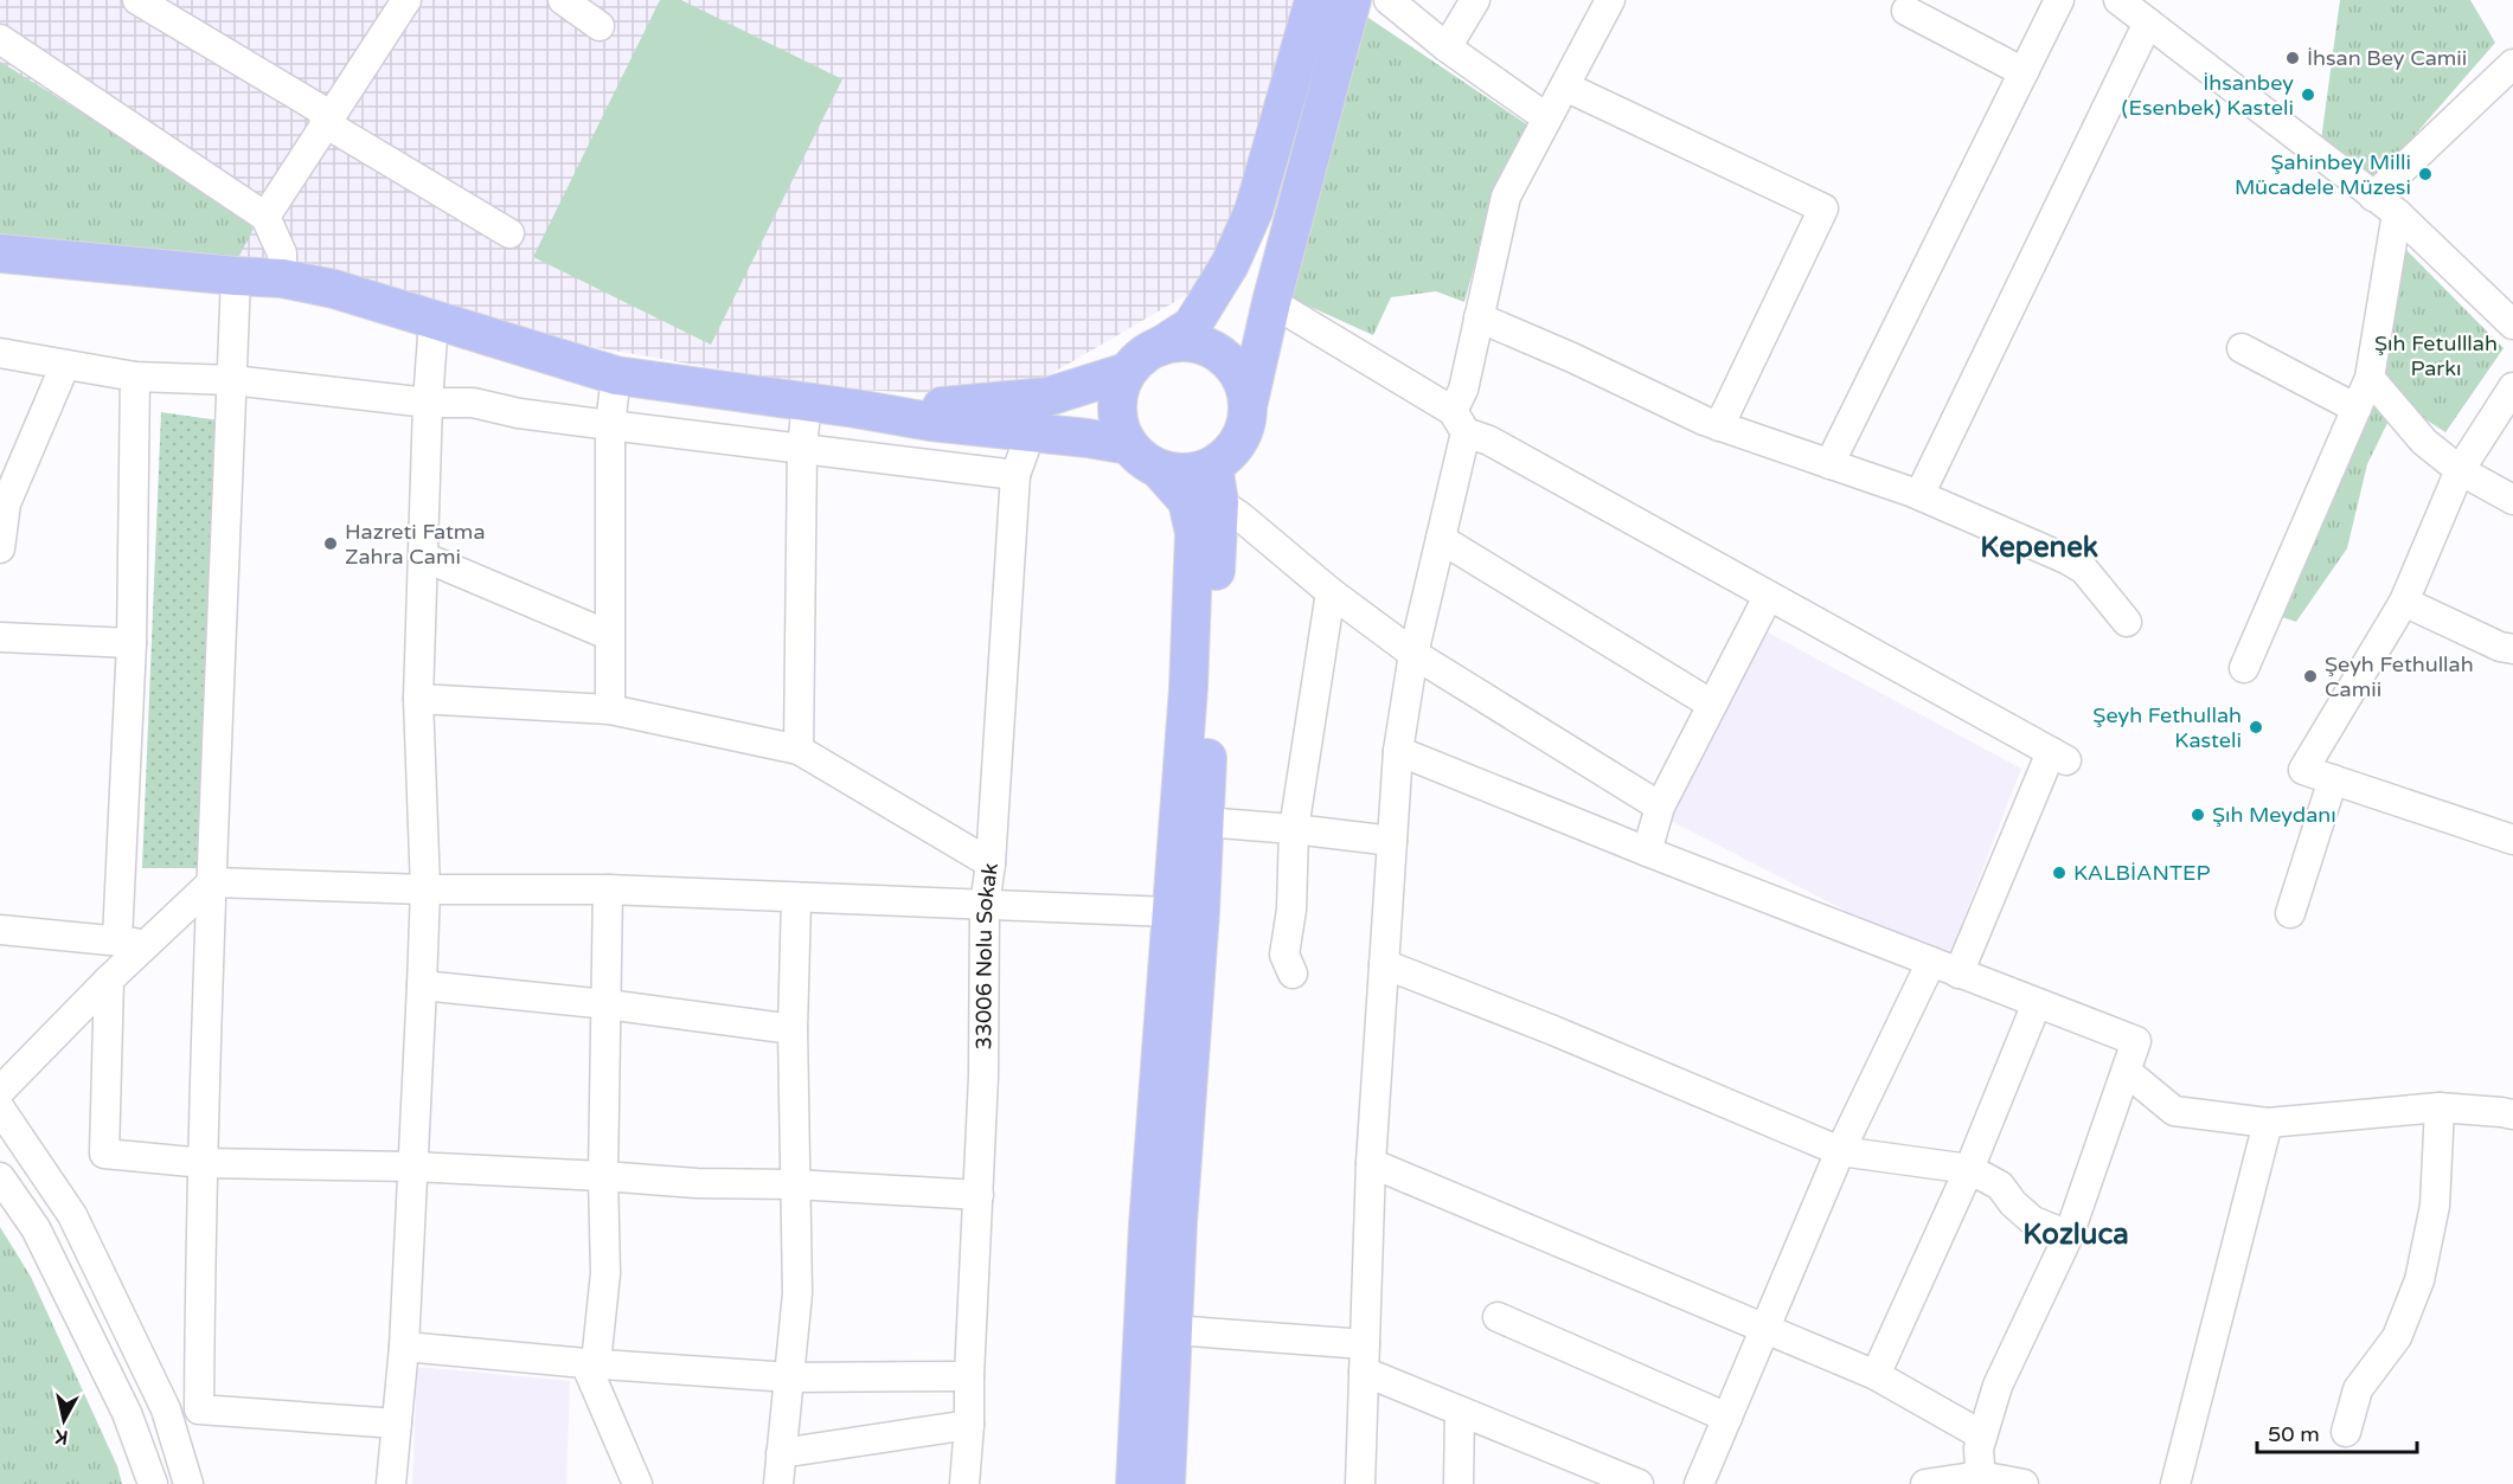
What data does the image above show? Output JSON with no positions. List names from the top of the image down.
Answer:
{
  "streets": {
    "street": ["33006 Nolu Sokak"]
  },
  "districts": ["Kepenek", "Kozluca"],
  "parks": ["Şıh Fetulllah Parkı"],
  "places": [
    "İhsan Bey Camii",
    "İhsanbey (Esenbek) Kasteli",
    "Şahinbey Milli Mücadele Müzesi",
    "Hazreti Fatma Zahra Cami",
    "Şeyh Fethullah Camii",
    "Şeyh Fethullah Kasteli",
    "Şıh Meydanı",
    "KALBİANTEP"
  ],
  "scale_bar": "50 m",
  "north": "bottom"
}
